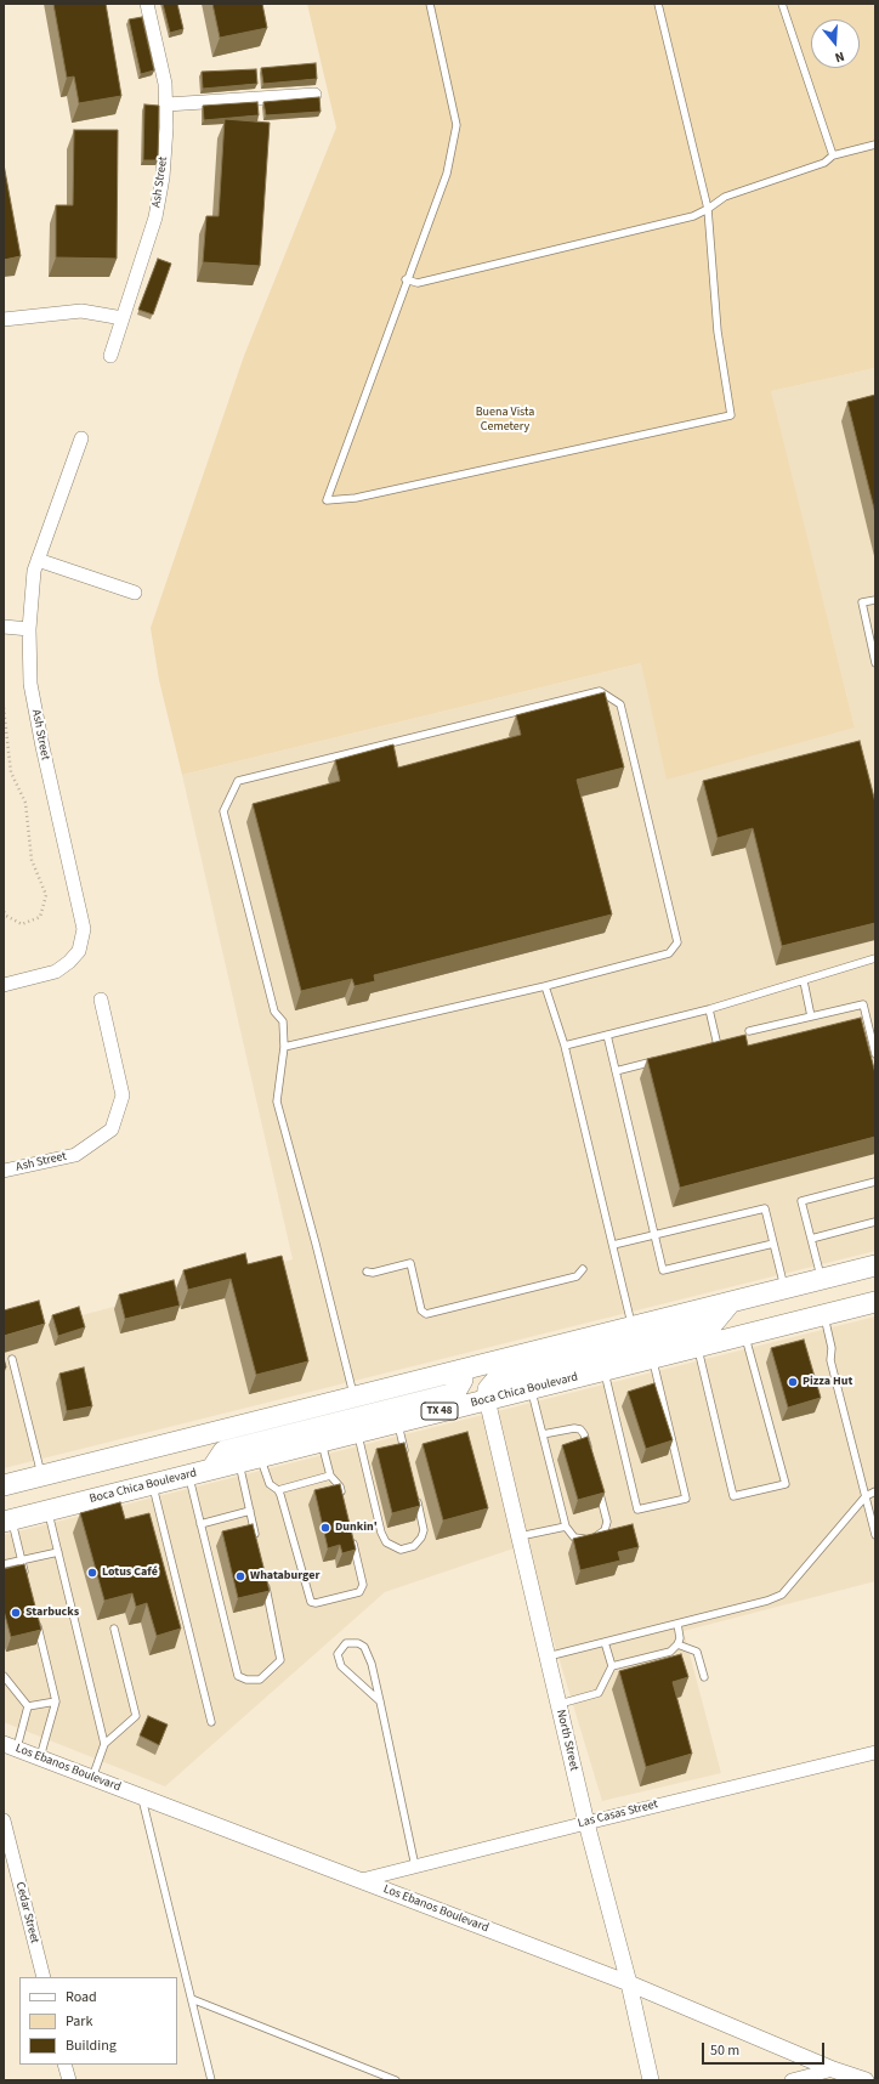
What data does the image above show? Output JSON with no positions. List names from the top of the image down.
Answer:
{
  "streets": {
    "main road": ["Boca Chica Boulevard", "TX 48"],
    "street": [
      "Ash Street",
      "North Street",
      "Los Ebanos Boulevard",
      "Las Casas Street",
      "Cedar Street"
    ]
  },
  "crossings": [
    ["Boca Chica Boulevard", "North Street"],
    ["North Street", "Los Ebanos Boulevard"],
    ["North Street", "Las Casas Street"],
    ["Los Ebanos Boulevard", "Las Casas Street"]
  ],
  "parks": ["Buena Vista Cemetery"],
  "places": [
    "Pizza Hut",
    "Dunkin'",
    "Lotus Café",
    "Whataburger",
    "Starbucks"
  ],
  "legend": ["Road", "Park", "Building"],
  "scale_bar": "50 m",
  "north": "bottom"
}
